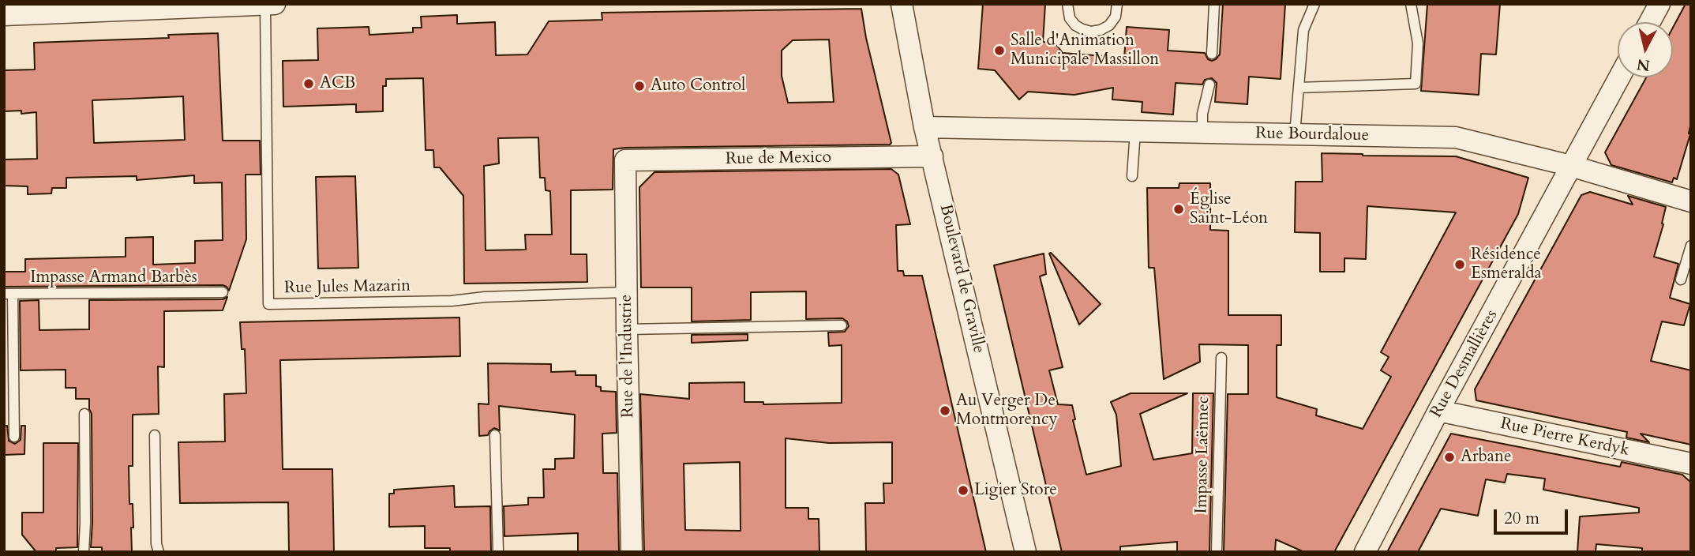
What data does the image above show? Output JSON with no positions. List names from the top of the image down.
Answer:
{
  "streets": {
    "street": [
      "Rue Bourdaloue",
      "Rue de Mexico",
      "Boulevard de Graville",
      "Rue de l'Industrie",
      "Rue Desmallières",
      "Rue Pierre Kerdyk"
    ],
    "lane": ["Impasse Armand Barbès", "Rue Jules Mazarin", "Impasse Laënnec"]
  },
  "crossings": [
    ["Rue Bourdaloue", "Boulevard de Graville"],
    ["Rue Bourdaloue", "Rue Desmallières"],
    ["Rue de Mexico", "Boulevard de Graville"],
    ["Rue de Mexico", "Rue de l'Industrie"],
    ["Rue Jules Mazarin", "Rue de l'Industrie"],
    ["Rue Desmallières", "Rue Pierre Kerdyk"]
  ],
  "places": [
    "Salle d'Animation Municipale Massillon",
    "ACB",
    "Auto Control",
    "Église Saint-Léon",
    "Résidence Esmeralda",
    "Au Verger De Montmorency",
    "Arbane",
    "Ligier Store"
  ],
  "scale_bar": "20 m",
  "north": "bottom"
}
